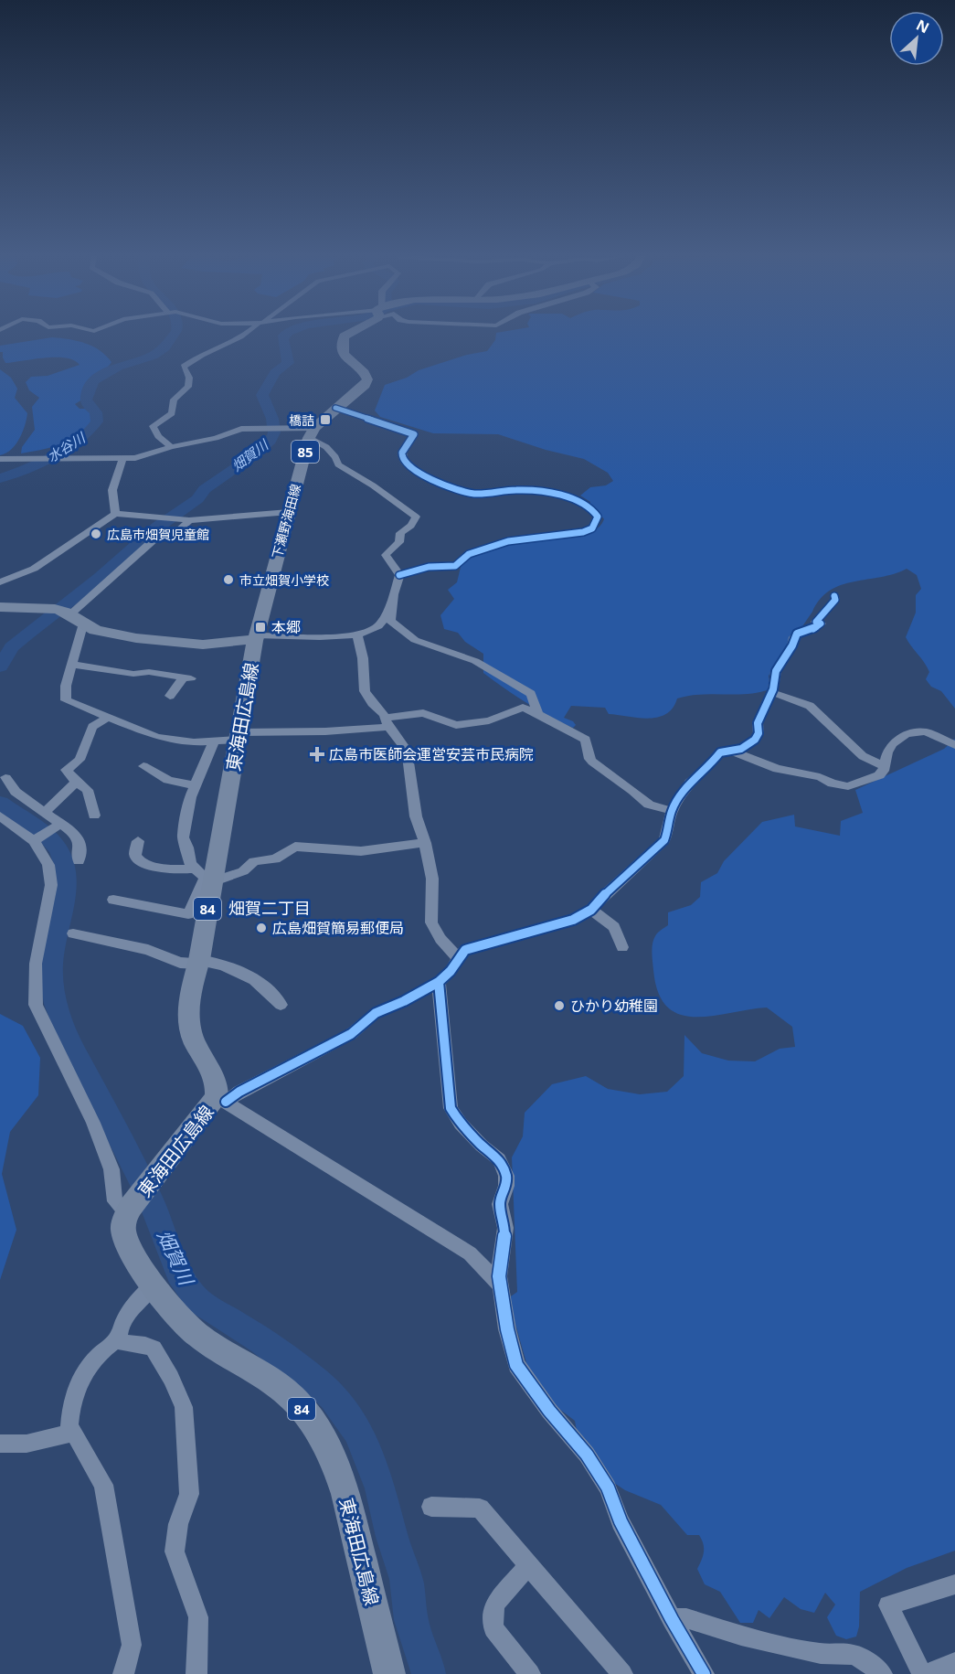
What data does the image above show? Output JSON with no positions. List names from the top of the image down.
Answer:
{
  "streets": {
    "main road": [
      "85",
      "下瀬野海田線",
      "東海田広島線",
      "84"
    ]
  },
  "crossings": [
    ["85", "下瀬野海田線"],
    ["下瀬野海田線", "東海田広島線"]
  ],
  "districts": ["畑賀二丁目"],
  "water": ["水谷川", "畑賀川"],
  "places": {
    "transit": ["橋詰", "本郷"],
    "other": [
      "広島市畑賀児童館",
      "市立畑賀小学校",
      "広島畑賀簡易郵便局",
      "ひかり幼稚園"
    ],
    "health": ["広島市医師会運営安芸市民病院"]
  },
  "north": "top right"
}
